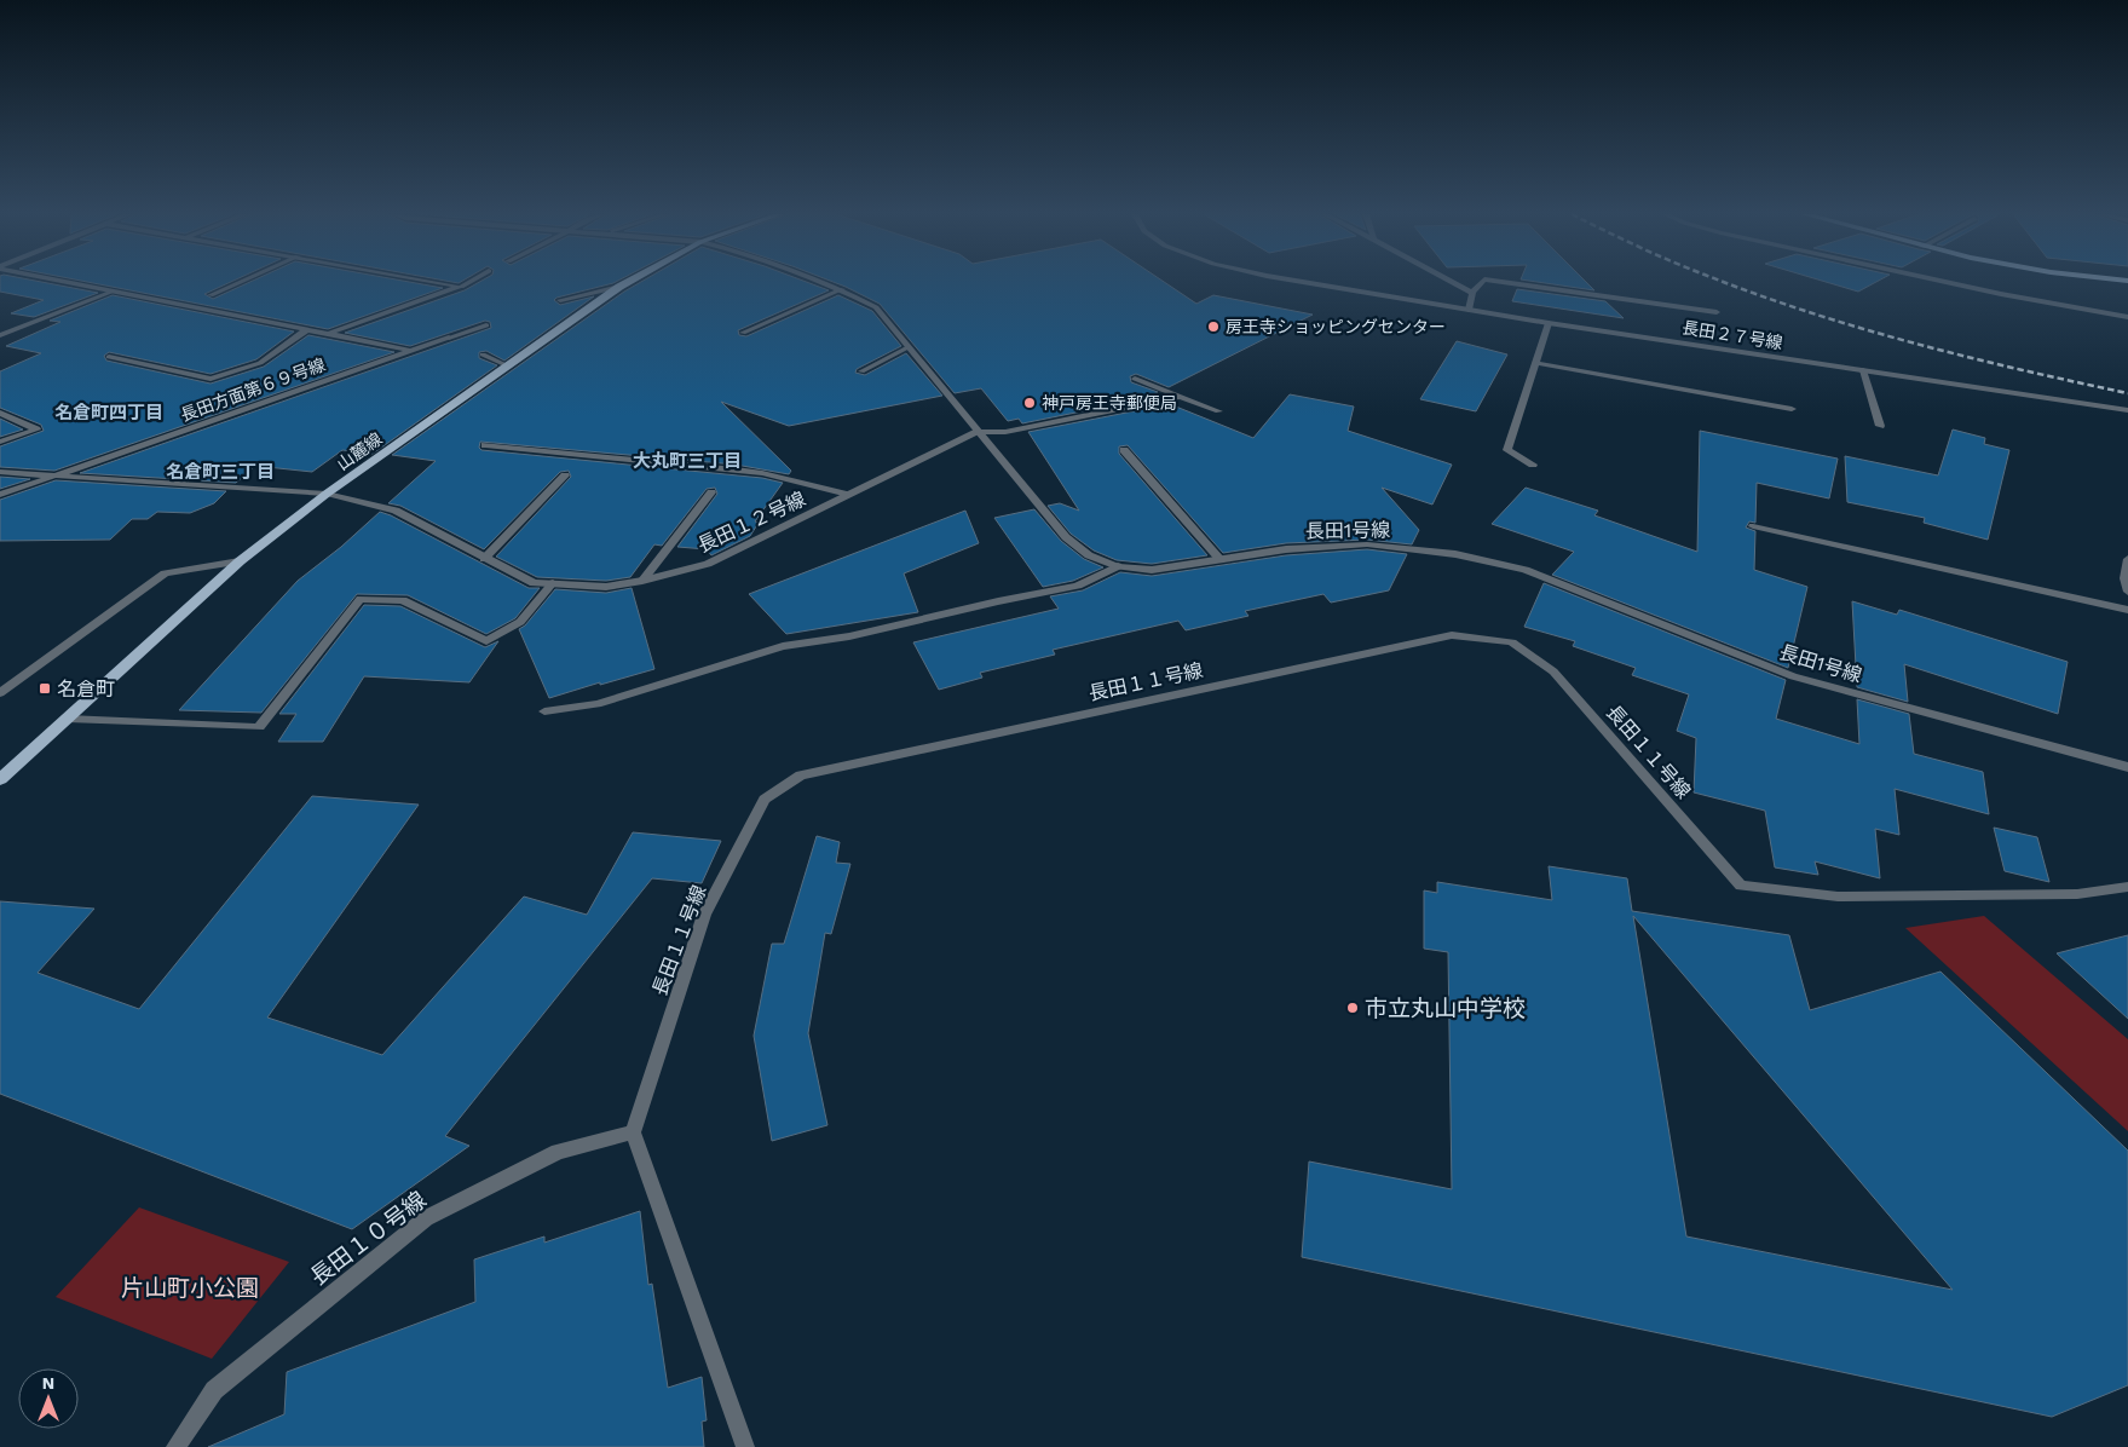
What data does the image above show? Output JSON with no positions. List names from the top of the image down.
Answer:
{
  "streets": {
    "main road": ["山麓線"],
    "street": [
      "長田２７号線",
      "長田方面第６９号線",
      "長田１２号線",
      "長田1号線",
      "長田１１号線",
      "長田１０号線"
    ]
  },
  "crossings": [
    ["長田方面第６９号線", "長田１２号線"],
    ["山麓線", "長田１２号線"],
    ["長田１２号線", "長田1号線"],
    ["長田１１号線", "長田１０号線"]
  ],
  "districts": ["名倉町四丁目", "大丸町三丁目", "名倉町三丁目"],
  "parks": ["片山町小公園"],
  "places": {
    "other": ["房王寺ショッピングセンター", "神戸房王寺郵便局", "市立丸山中学校"],
    "transit": ["名倉町"]
  },
  "north": "top"
}
